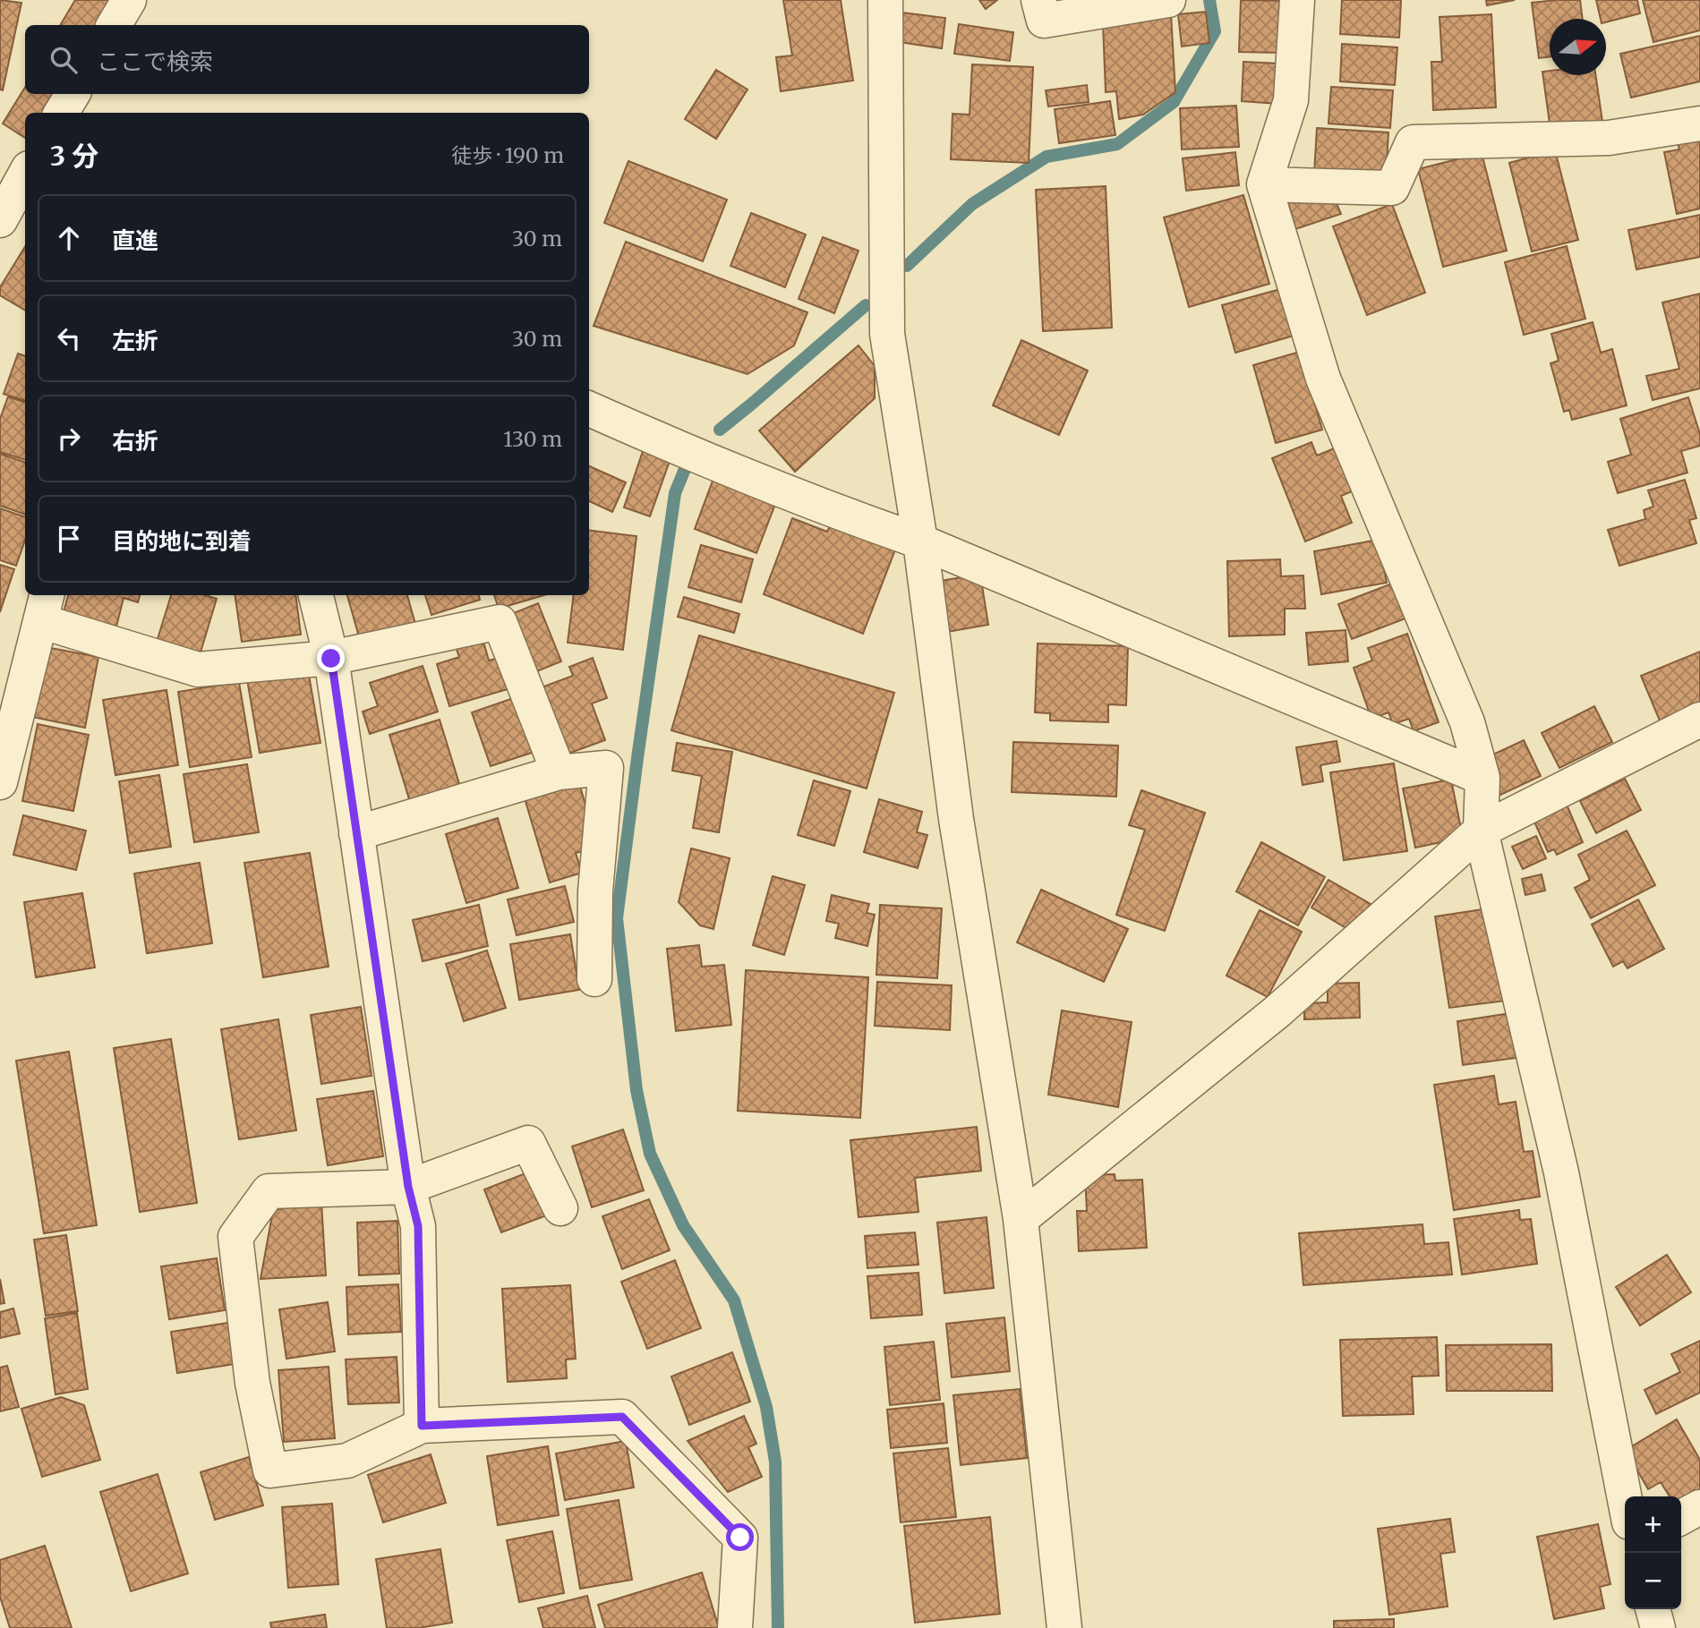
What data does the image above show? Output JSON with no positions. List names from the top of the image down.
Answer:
{
  "north": "right",
  "page": {
    "search": "ここで検索",
    "heading": ["3 分", "徒歩 · 190 m"],
    "list": [
      ["直進", "30 m"],
      ["左折", "30 m"],
      ["右折", "130 m"],
      "目的地に到着"
    ],
    "map_buttons": ["+", "−"]
  }
}
